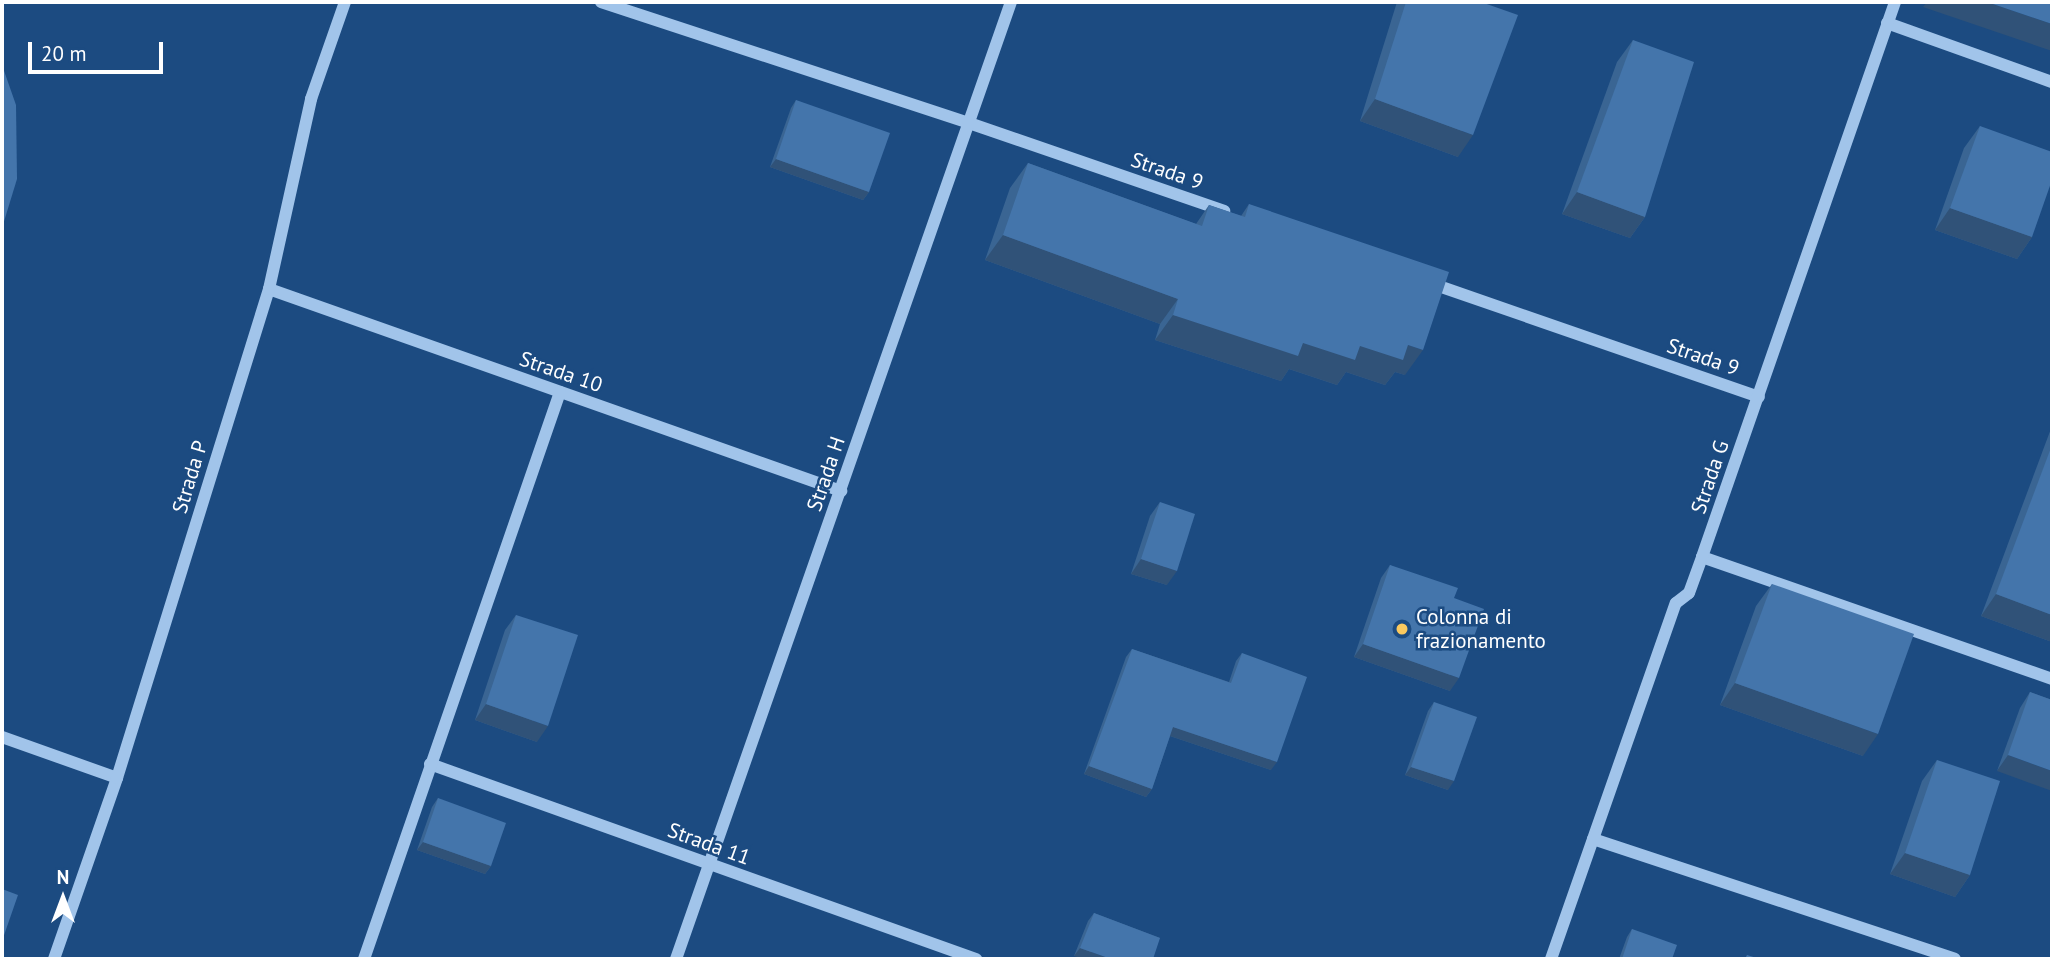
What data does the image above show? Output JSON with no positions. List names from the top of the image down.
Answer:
{
  "streets": {
    "lane": [
      "Strada 9",
      "Strada 10",
      "Strada H",
      "Strada P",
      "Strada G",
      "Strada 11"
    ]
  },
  "crossings": [
    ["Strada 9", "Strada H"],
    ["Strada 9", "Strada G"],
    ["Strada 10", "Strada H"],
    ["Strada 10", "Strada P"],
    ["Strada H", "Strada 11"]
  ],
  "places": ["Colonna di frazionamento"],
  "scale_bar": "20 m",
  "north": "top"
}
